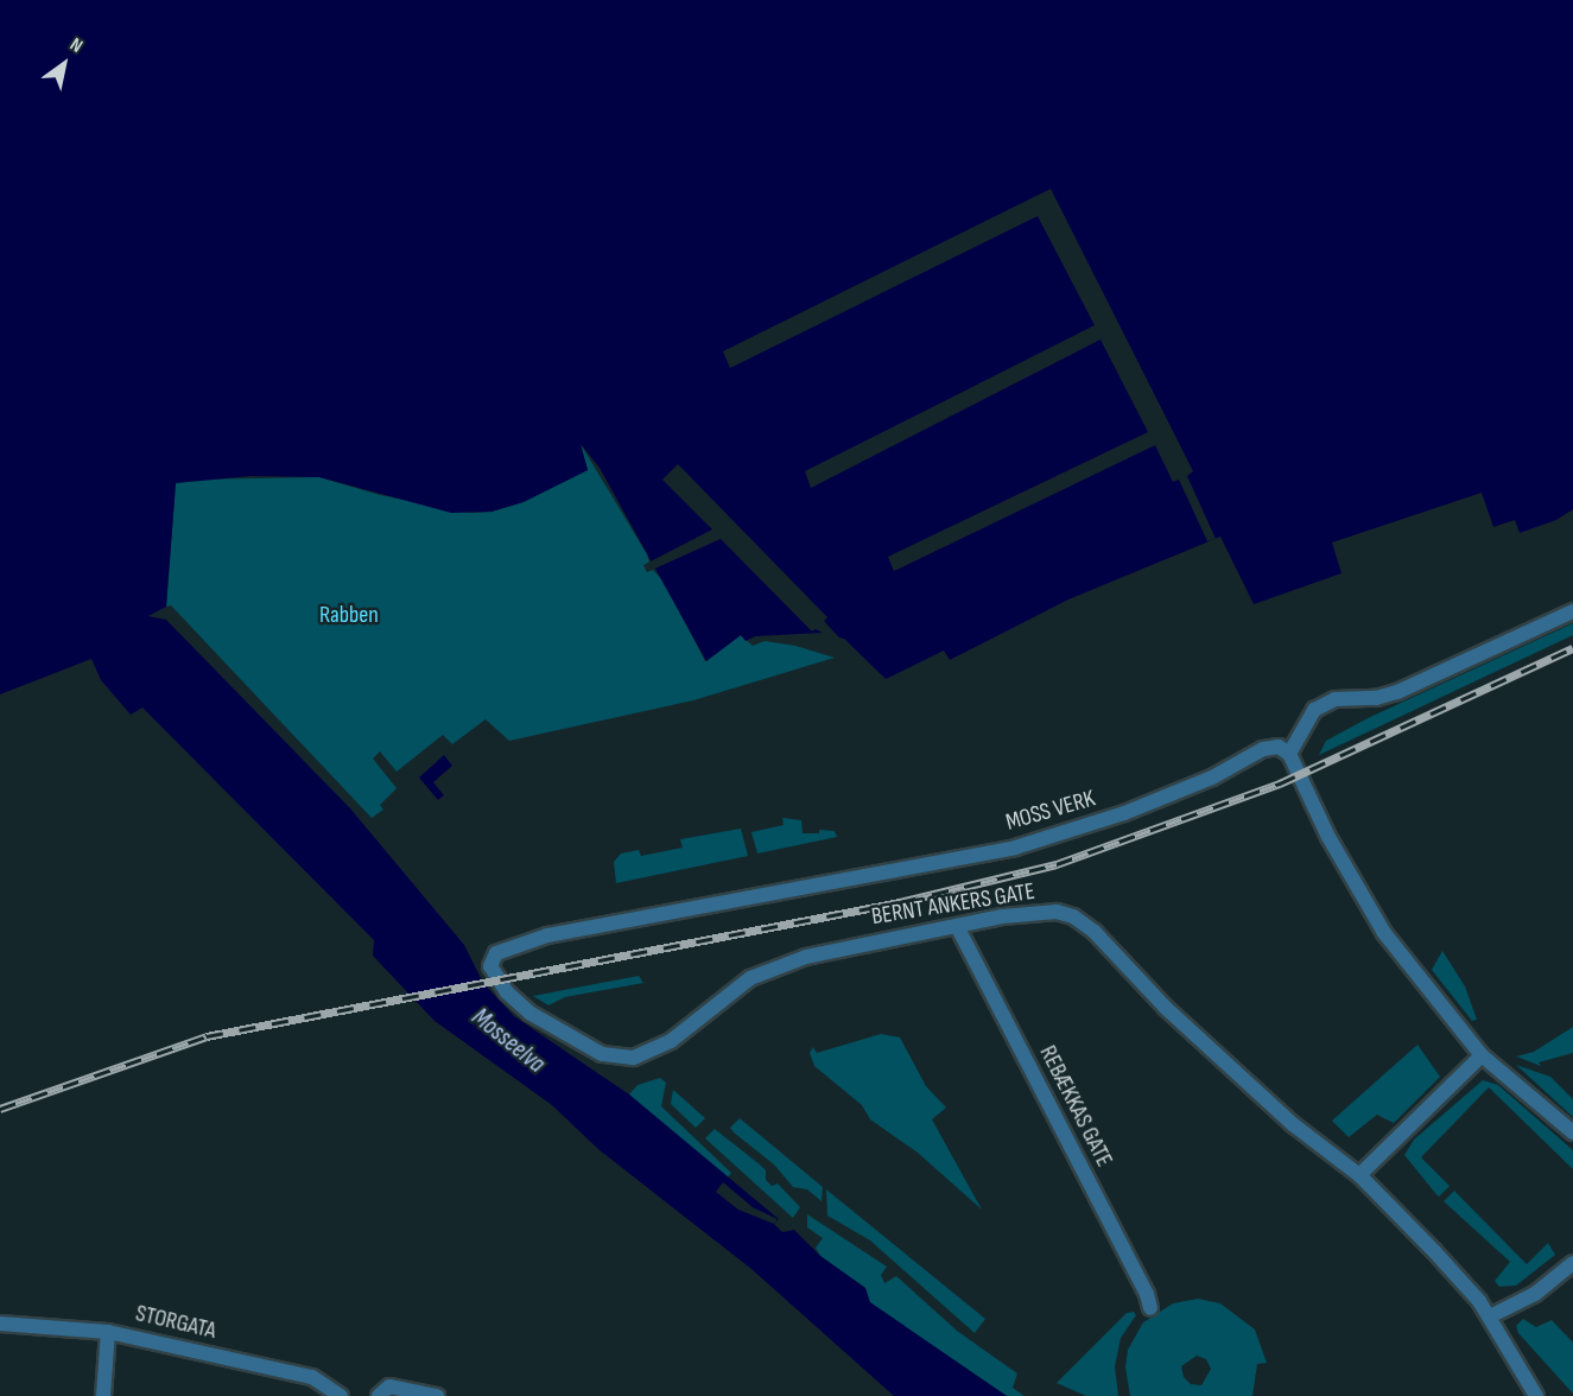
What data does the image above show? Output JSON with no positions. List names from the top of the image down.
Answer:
{
  "streets": {
    "street": [
      "MOSS VERK",
      "BERNT ANKERS GATE",
      "REBÆKKAS GATE",
      "STORGATA"
    ]
  },
  "crossings": [
    ["MOSS VERK", "BERNT ANKERS GATE"],
    ["BERNT ANKERS GATE", "REBÆKKAS GATE"]
  ],
  "water": ["Mosseelva"],
  "parks": ["Rabben"],
  "north": "top right"
}
